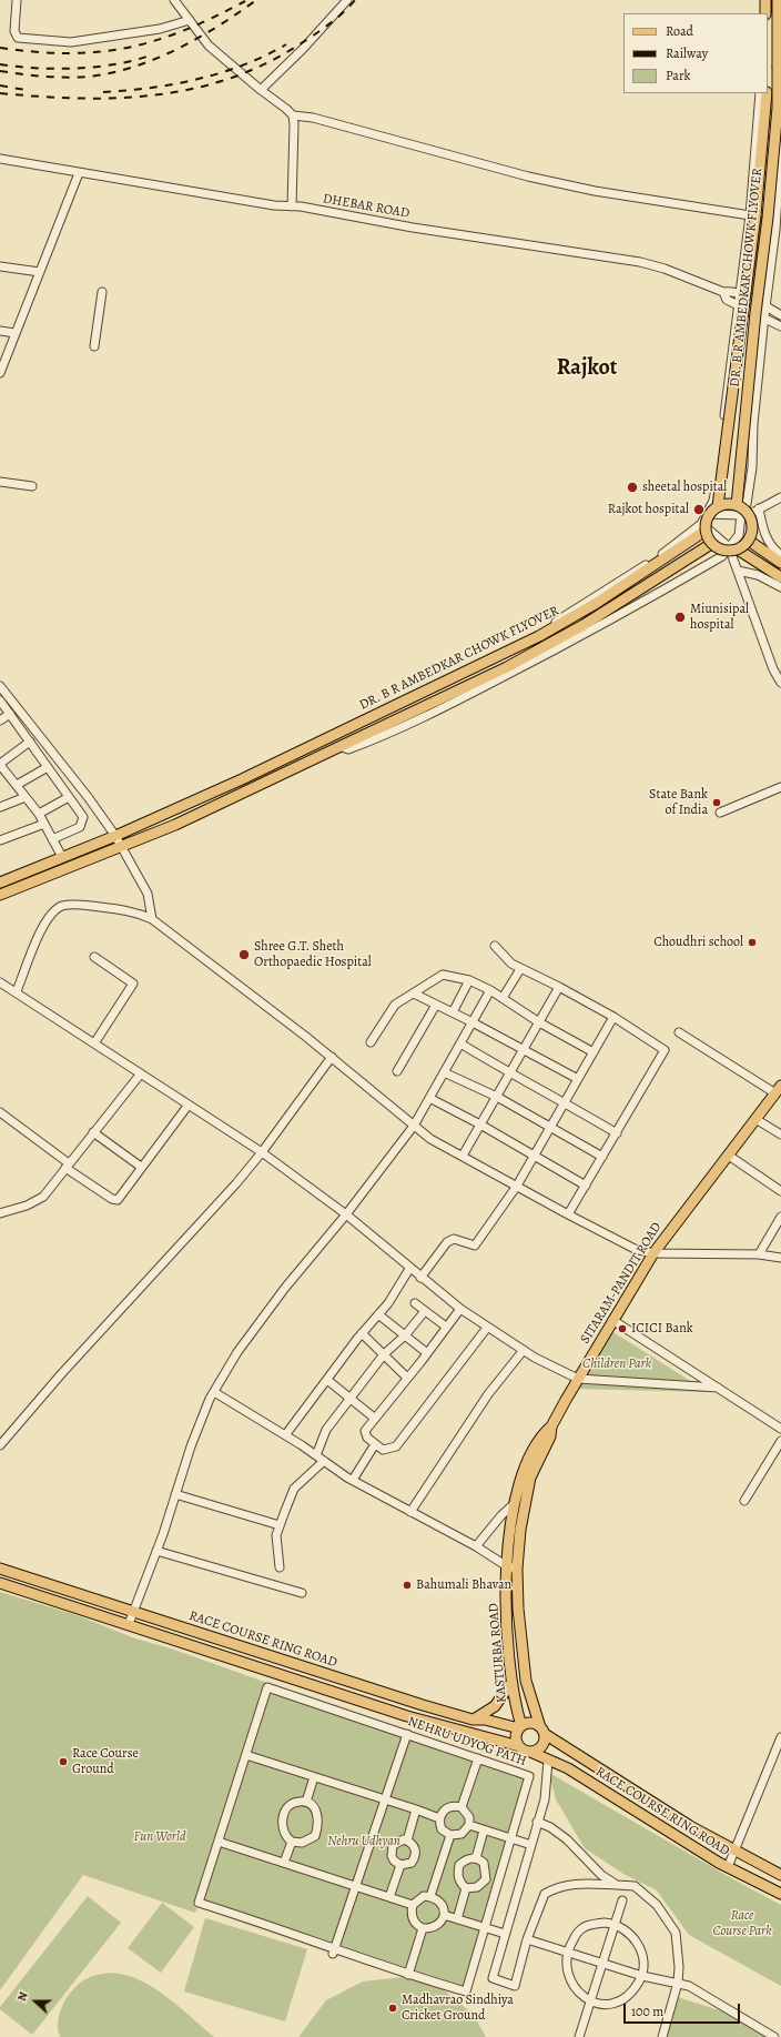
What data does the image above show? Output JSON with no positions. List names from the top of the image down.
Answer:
{
  "streets": {
    "main road": [
      "DR. B R AMBEDKAR CHOWK FLYOVER",
      "SITARAM-PANDIT ROAD",
      "RACE COURSE RING ROAD",
      "KASTURBA ROAD"
    ],
    "street": ["DHEBAR ROAD", "NEHRU UDYOG PATH"]
  },
  "crossings": [
    ["SITARAM-PANDIT ROAD", "RACE COURSE RING ROAD"],
    ["SITARAM-PANDIT ROAD", "KASTURBA ROAD"],
    ["RACE COURSE RING ROAD", "KASTURBA ROAD"]
  ],
  "districts": ["Rajkot"],
  "parks": [
    "Children Park",
    "Fun World",
    "Nehru Udhyan",
    "Race Course Park"
  ],
  "places": [
    "sheetal hospital",
    "Rajkot hospital",
    "Miunisipal hospital",
    "State Bank of India",
    "Choudhri school",
    "Shree G.T. Sheth Orthopaedic Hospital",
    "ICICI Bank",
    "Bahumali Bhavan",
    "Race Course Ground",
    "Madhavrao Sindhiya Cricket Ground"
  ],
  "legend": ["Road", "Railway", "Park"],
  "scale_bar": "100 m",
  "north": "left"
}
